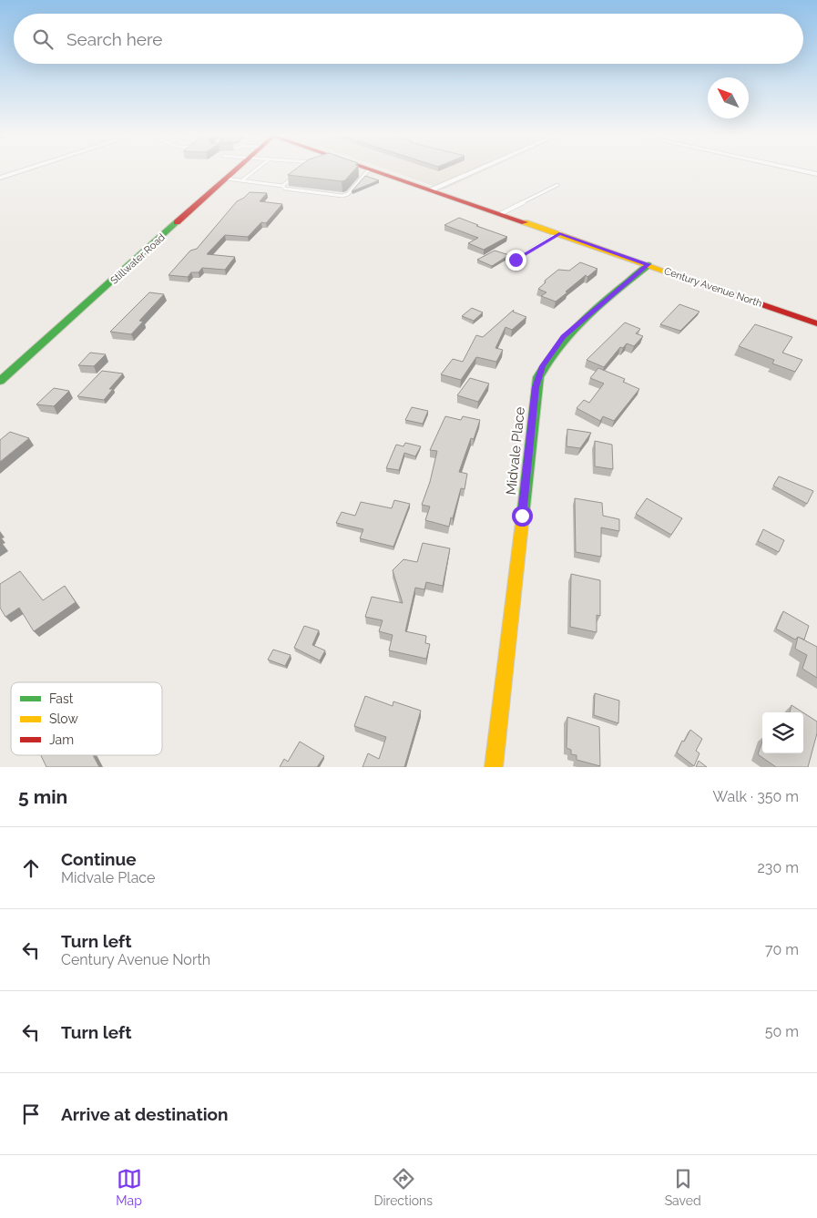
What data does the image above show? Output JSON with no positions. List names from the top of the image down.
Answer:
{
  "streets": {
    "main road": ["Stillwater Road", "Century Avenue North", "Midvale Place"]
  },
  "crossings": [
    ["Century Avenue North", "Midvale Place"]
  ],
  "legend": ["Fast", "Slow", "Jam"],
  "north": "top left",
  "page": {
    "search": "Search here",
    "heading": ["5 min", "Walk · 350 m"],
    "list": [
      ["Continue", "Midvale Place", "230 m"],
      ["Turn left", "Century Avenue North", "70 m"],
      ["Turn left", "50 m"],
      "Arrive at destination"
    ],
    "nav": ["Map", "Directions", "Saved"]
  }
}
